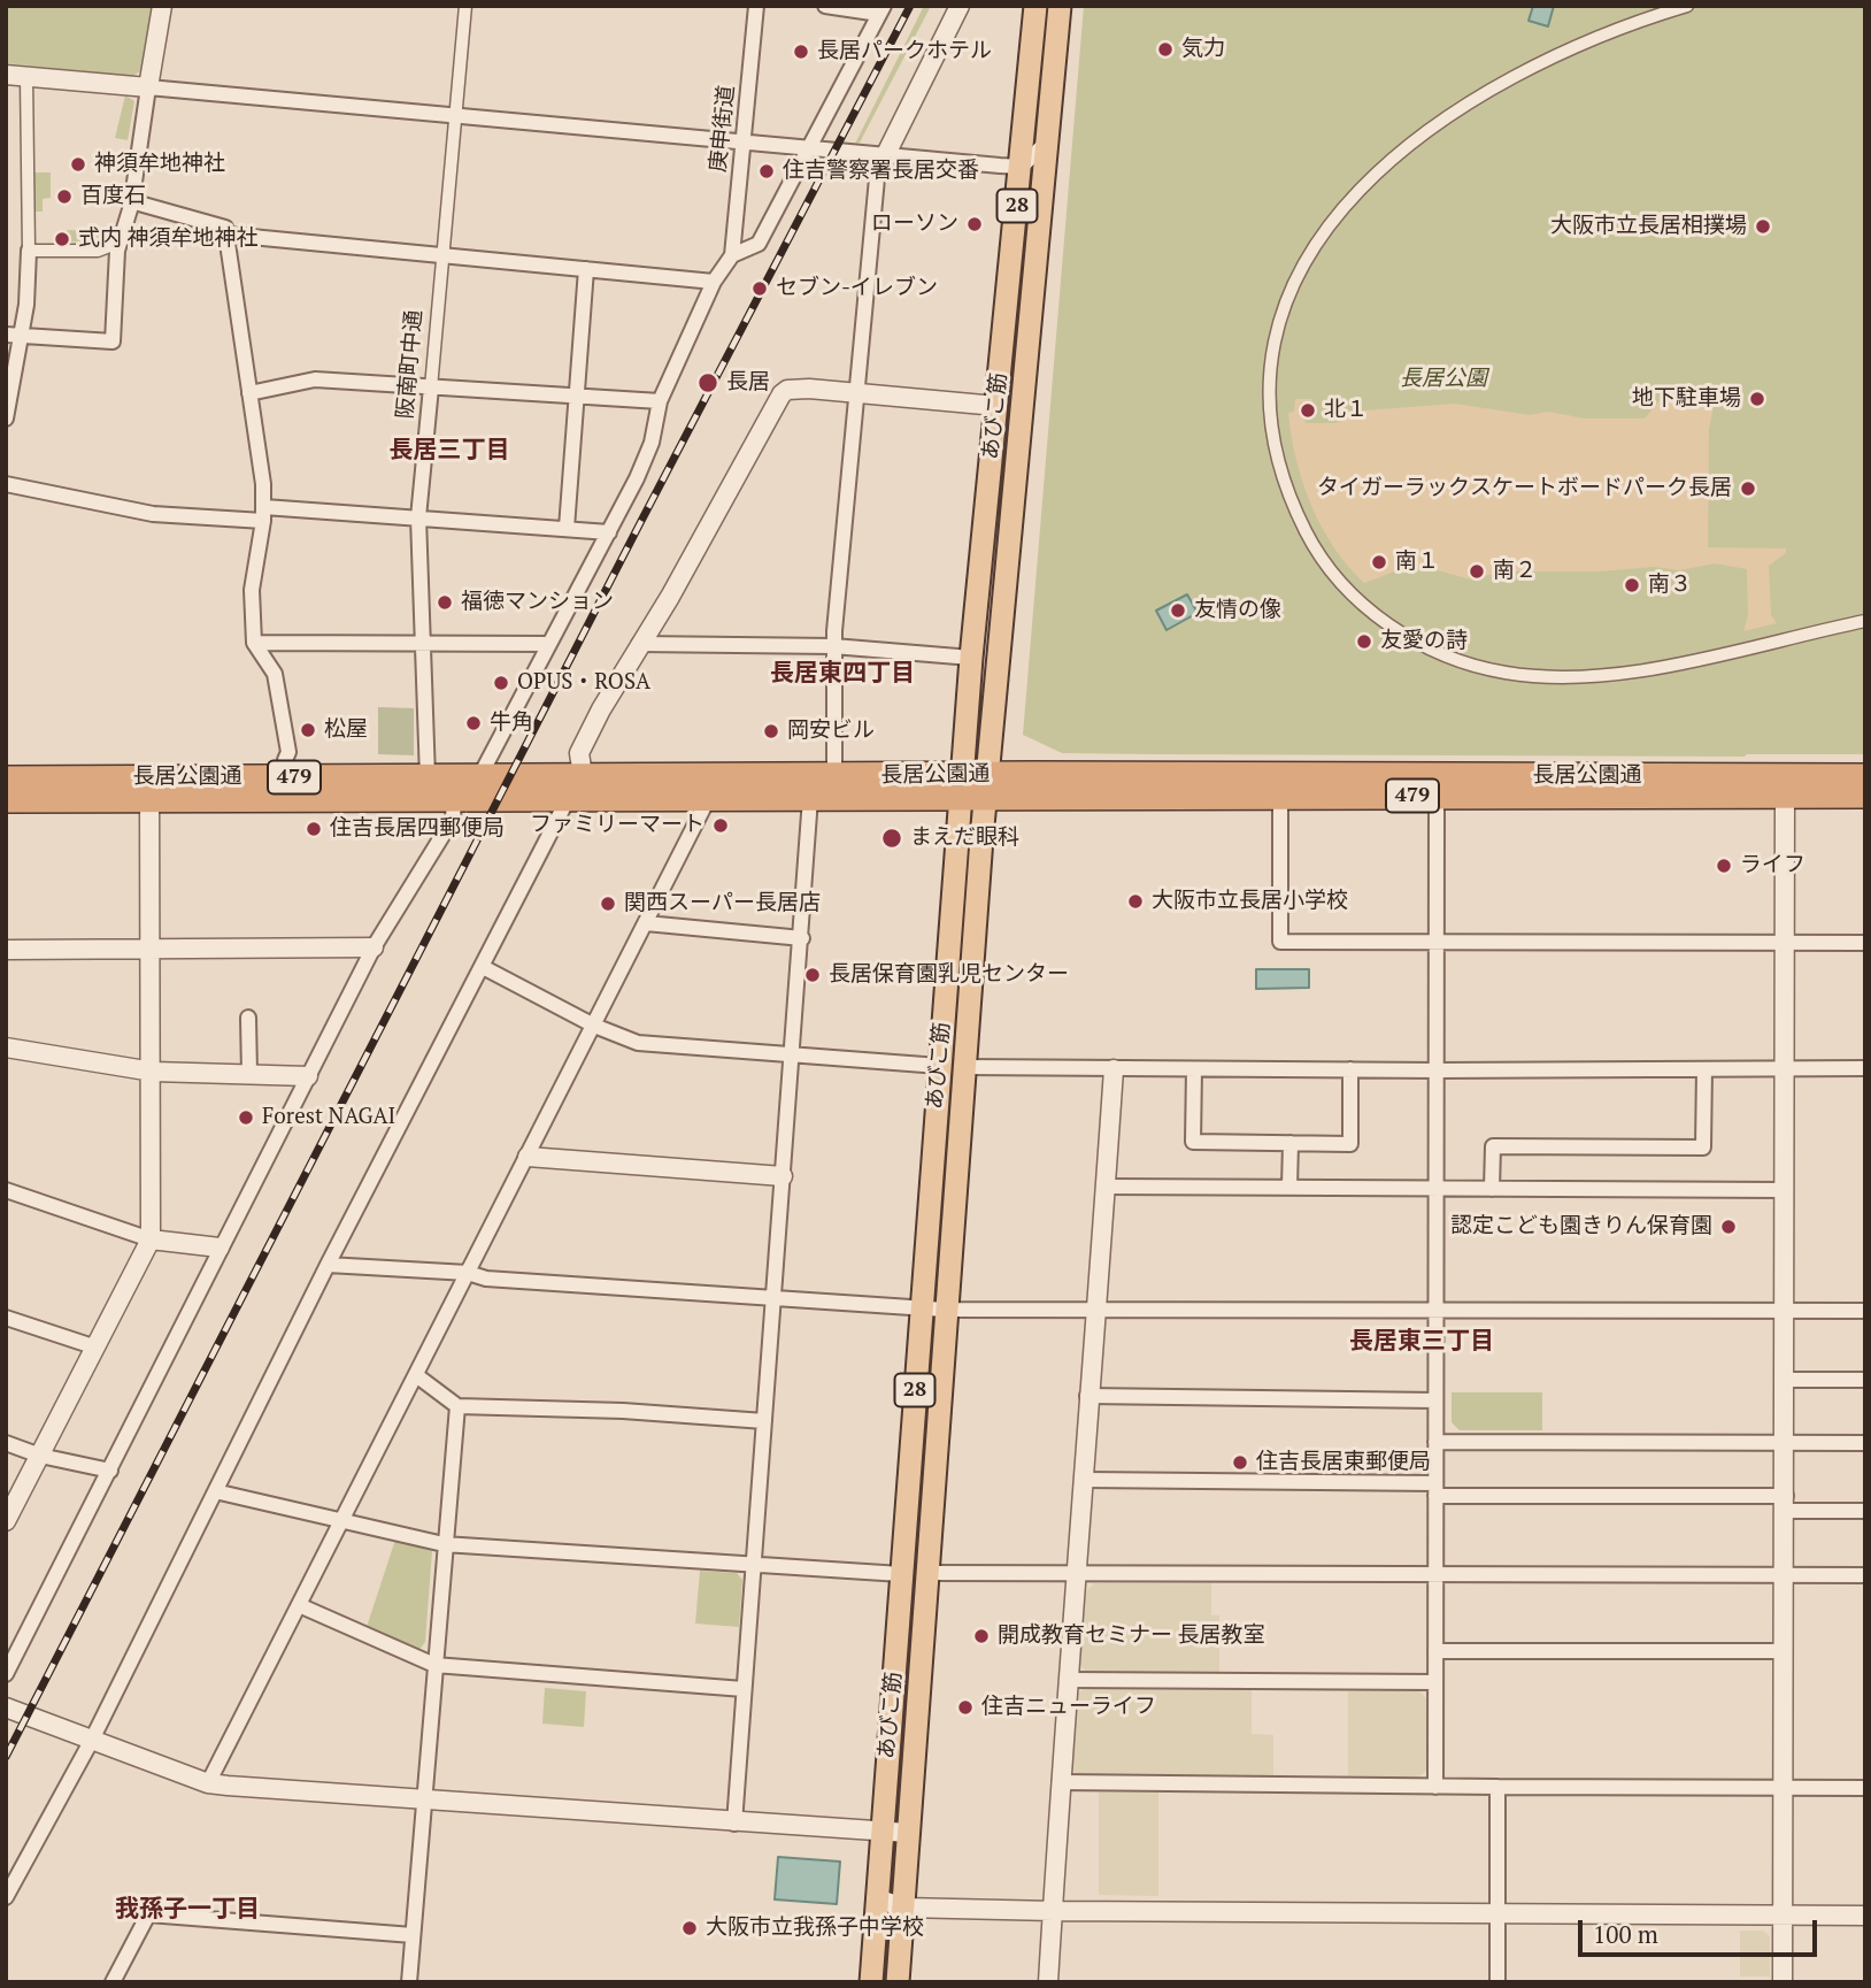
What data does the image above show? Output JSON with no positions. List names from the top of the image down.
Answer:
{
  "streets": {
    "highway": ["長居公園通", "479"],
    "main road": ["28", "あびこ筋"],
    "street": ["庚申街道", "阪南町中通"]
  },
  "crossings": [
    ["阪南町中通", "長居公園通"],
    ["あびこ筋", "長居公園通"]
  ],
  "districts": [
    "長居三丁目",
    "長居東四丁目",
    "長居東三丁目",
    "我孫子一丁目"
  ],
  "parks": ["長居公園"],
  "places": [
    "気力",
    "長居パークホテル",
    "神須牟地神社",
    "住吉警察署長居交番",
    "百度石",
    "ローソン",
    "大阪市立長居相撲場",
    "式内 神須牟地神社",
    "セブン-イレブン",
    "長居",
    "地下駐車場",
    "北１",
    "タイガーラックスケートボードパーク長居",
    "南１",
    "南２",
    "南３",
    "福徳マンション",
    "友情の像",
    "友愛の詩",
    "OPUS・ROSA",
    "牛角",
    "松屋",
    "岡安ビル",
    "ファミリーマート",
    "住吉長居四郵便局",
    "まえだ眼科",
    "ライフ",
    "大阪市立長居小学校",
    "関西スーパー長居店",
    "長居保育園乳児センター",
    "Forest NAGAI",
    "認定こども園きりん保育園",
    "住吉長居東郵便局",
    "開成教育セミナー 長居教室",
    "住吉ニューライフ",
    "大阪市立我孫子中学校"
  ],
  "scale_bar": "100 m"
}
